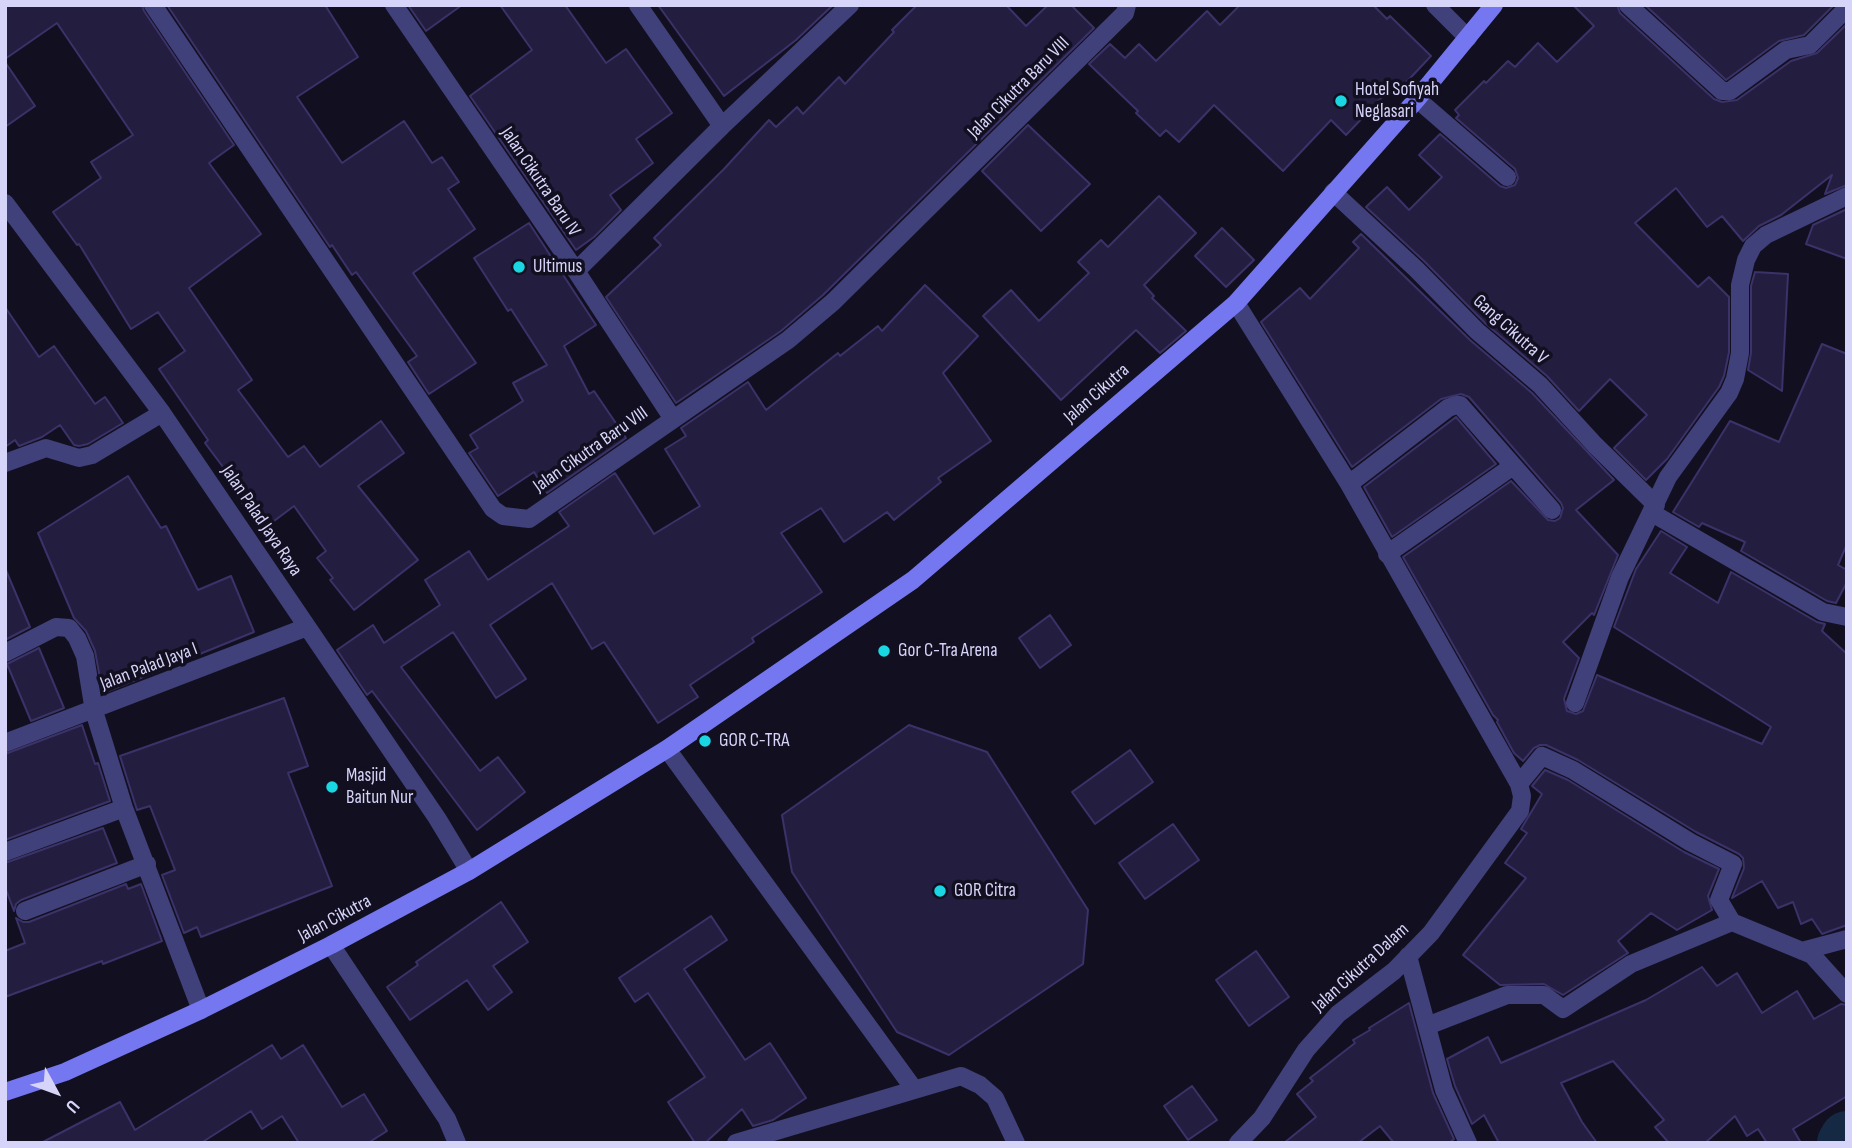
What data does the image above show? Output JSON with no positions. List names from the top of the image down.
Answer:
{
  "streets": {
    "main road": ["Jalan Cikutra"],
    "street": [
      "Jalan Cikutra Baru VIII",
      "Jalan Cikutra Baru IV",
      "Gang Cikutra V",
      "Jalan Palad Jaya Raya",
      "Jalan Palad Jaya I",
      "Jalan Cikutra Dalam"
    ]
  },
  "crossings": [
    ["Jalan Cikutra Baru VIII", "Jalan Cikutra Baru IV"],
    ["Gang Cikutra V", "Jalan Cikutra"],
    ["Jalan Cikutra", "Jalan Palad Jaya Raya"],
    ["Jalan Palad Jaya Raya", "Jalan Palad Jaya I"]
  ],
  "places": [
    "Hotel Sofiyah Neglasari",
    "Ultimus",
    "Gor C-Tra Arena",
    "GOR C-TRA",
    "Masjid Baitun Nur",
    "GOR Citra"
  ],
  "north": "bottom right"
}
